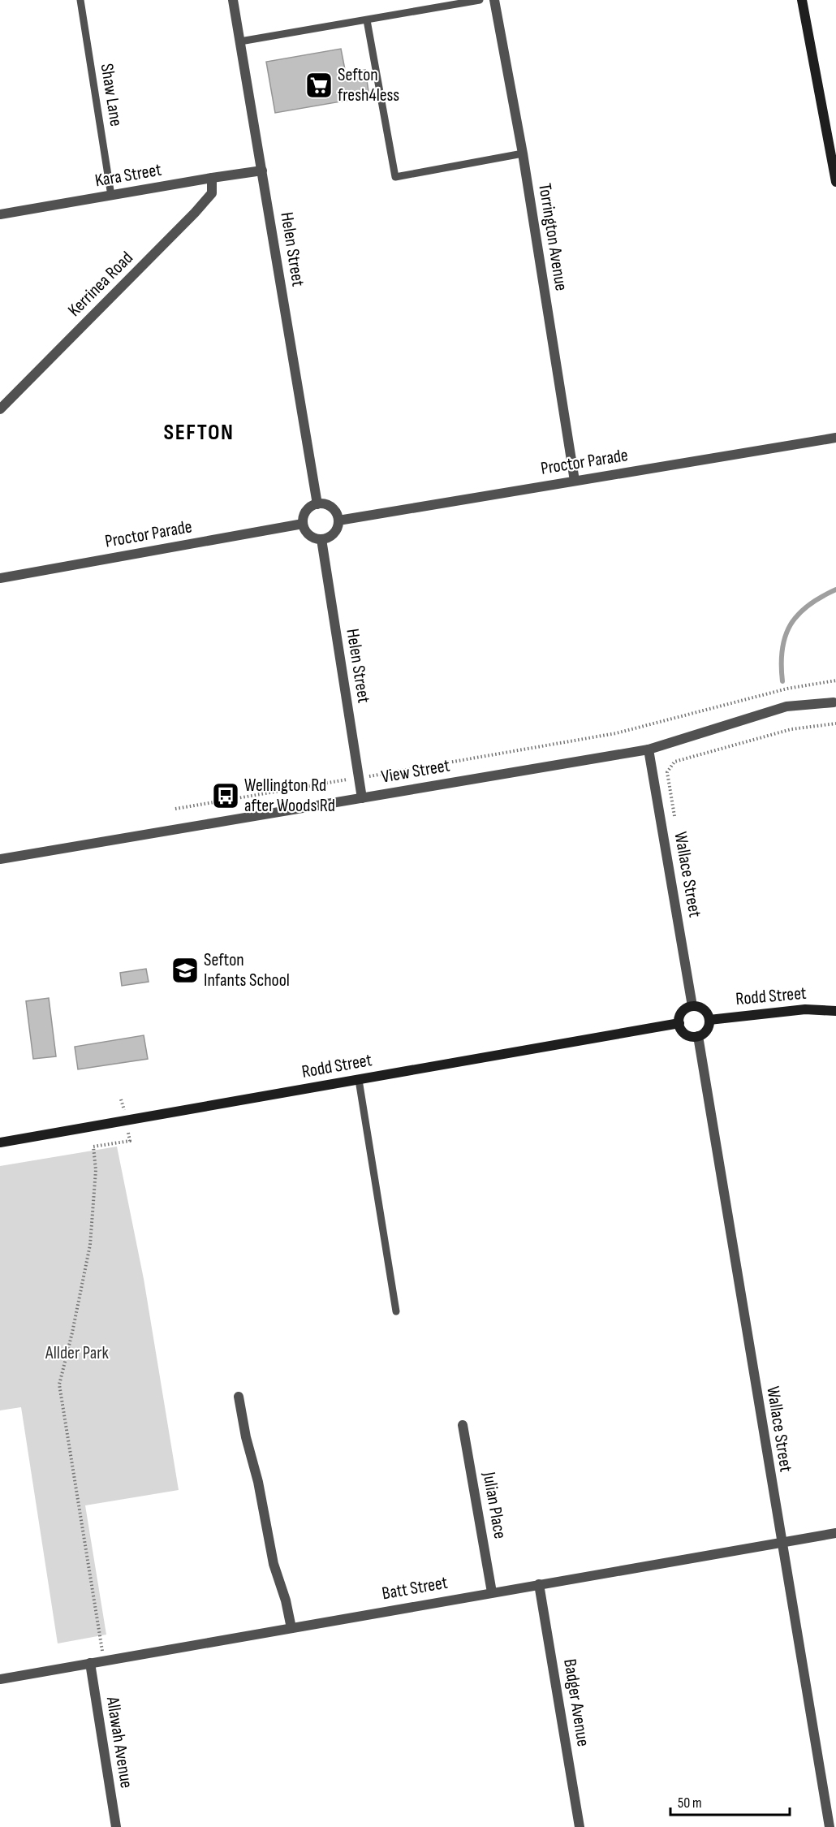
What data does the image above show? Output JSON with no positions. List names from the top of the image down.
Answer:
{
  "streets": {
    "street": [
      "Kara Street",
      "Torrington Avenue",
      "Helen Street",
      "Kerrinea Road",
      "Proctor Parade",
      "View Street",
      "Wallace Street",
      "Rodd Street",
      "Julian Place",
      "Batt Street",
      "Badger Avenue",
      "Allawah Avenue"
    ],
    "lane": ["Shaw Lane"]
  },
  "crossings": [
    ["Shaw Lane", "Kara Street"],
    ["Kara Street", "Helen Street"],
    ["Kara Street", "Kerrinea Road"],
    ["Torrington Avenue", "Proctor Parade"],
    ["Helen Street", "Proctor Parade"],
    ["Helen Street", "View Street"],
    ["View Street", "Wallace Street"],
    ["Wallace Street", "Rodd Street"],
    ["Wallace Street", "Batt Street"],
    ["Julian Place", "Batt Street"],
    ["Batt Street", "Badger Avenue"],
    ["Batt Street", "Allawah Avenue"]
  ],
  "districts": ["SEFTON"],
  "parks": ["Allder Park"],
  "places": {
    "supermarket": ["Sefton fresh4less"],
    "bus stop": ["Wellington Rd after Woods Rd"],
    "school or university": ["Sefton Infants School"]
  },
  "scale_bar": "50 m"
}
